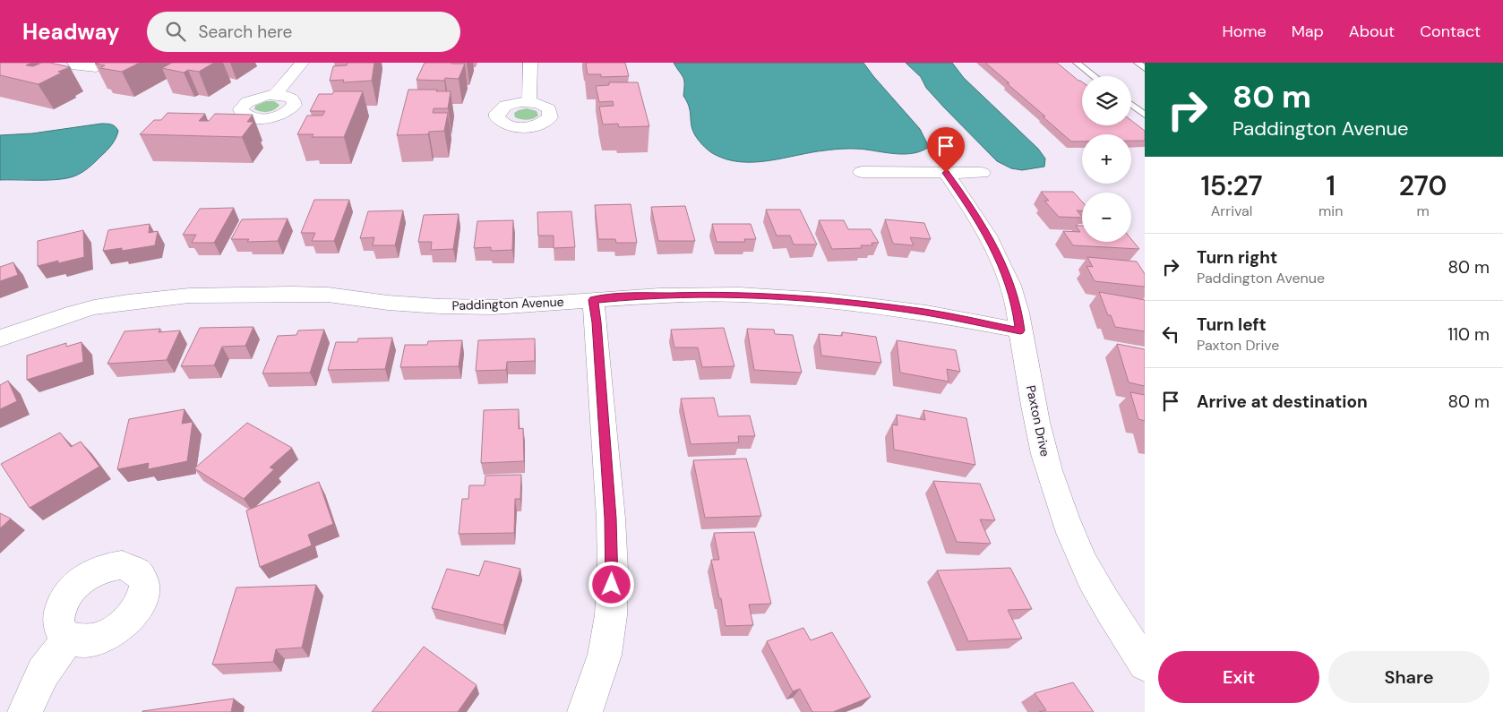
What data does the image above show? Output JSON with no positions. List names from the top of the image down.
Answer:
{
  "streets": {
    "street": ["Paddington Avenue", "Paxton Drive"]
  },
  "crossings": [
    ["Paddington Avenue", "Paxton Drive"]
  ],
  "page": {
    "header": "Headway",
    "search": "Search here",
    "nav": [
      "Home",
      "Map",
      "About",
      "Contact"
    ],
    "turn": ["80 m", "Paddington Avenue"],
    "map_buttons": ["+", "−"],
    "eta": [
      "15:27",
      "Arrival",
      "1",
      "min",
      "270",
      "m"
    ],
    "list": [
      {
        "name": "Turn right",
        "note": "Paddington Avenue",
        "value": "80 m"
      },
      {
        "name": "Turn left",
        "note": "Paxton Drive",
        "value": "110 m"
      },
      {
        "name": "Arrive at destination",
        "value": "80 m"
      }
    ],
    "buttons": ["Exit", "Share"]
  }
}
